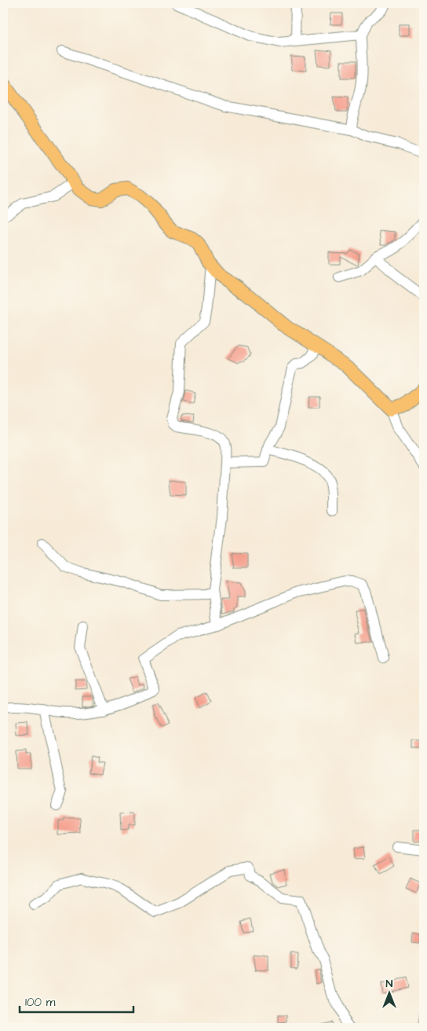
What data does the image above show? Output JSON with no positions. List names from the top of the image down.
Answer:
{
  "scale_bar": "100 m",
  "north": "top"
}
